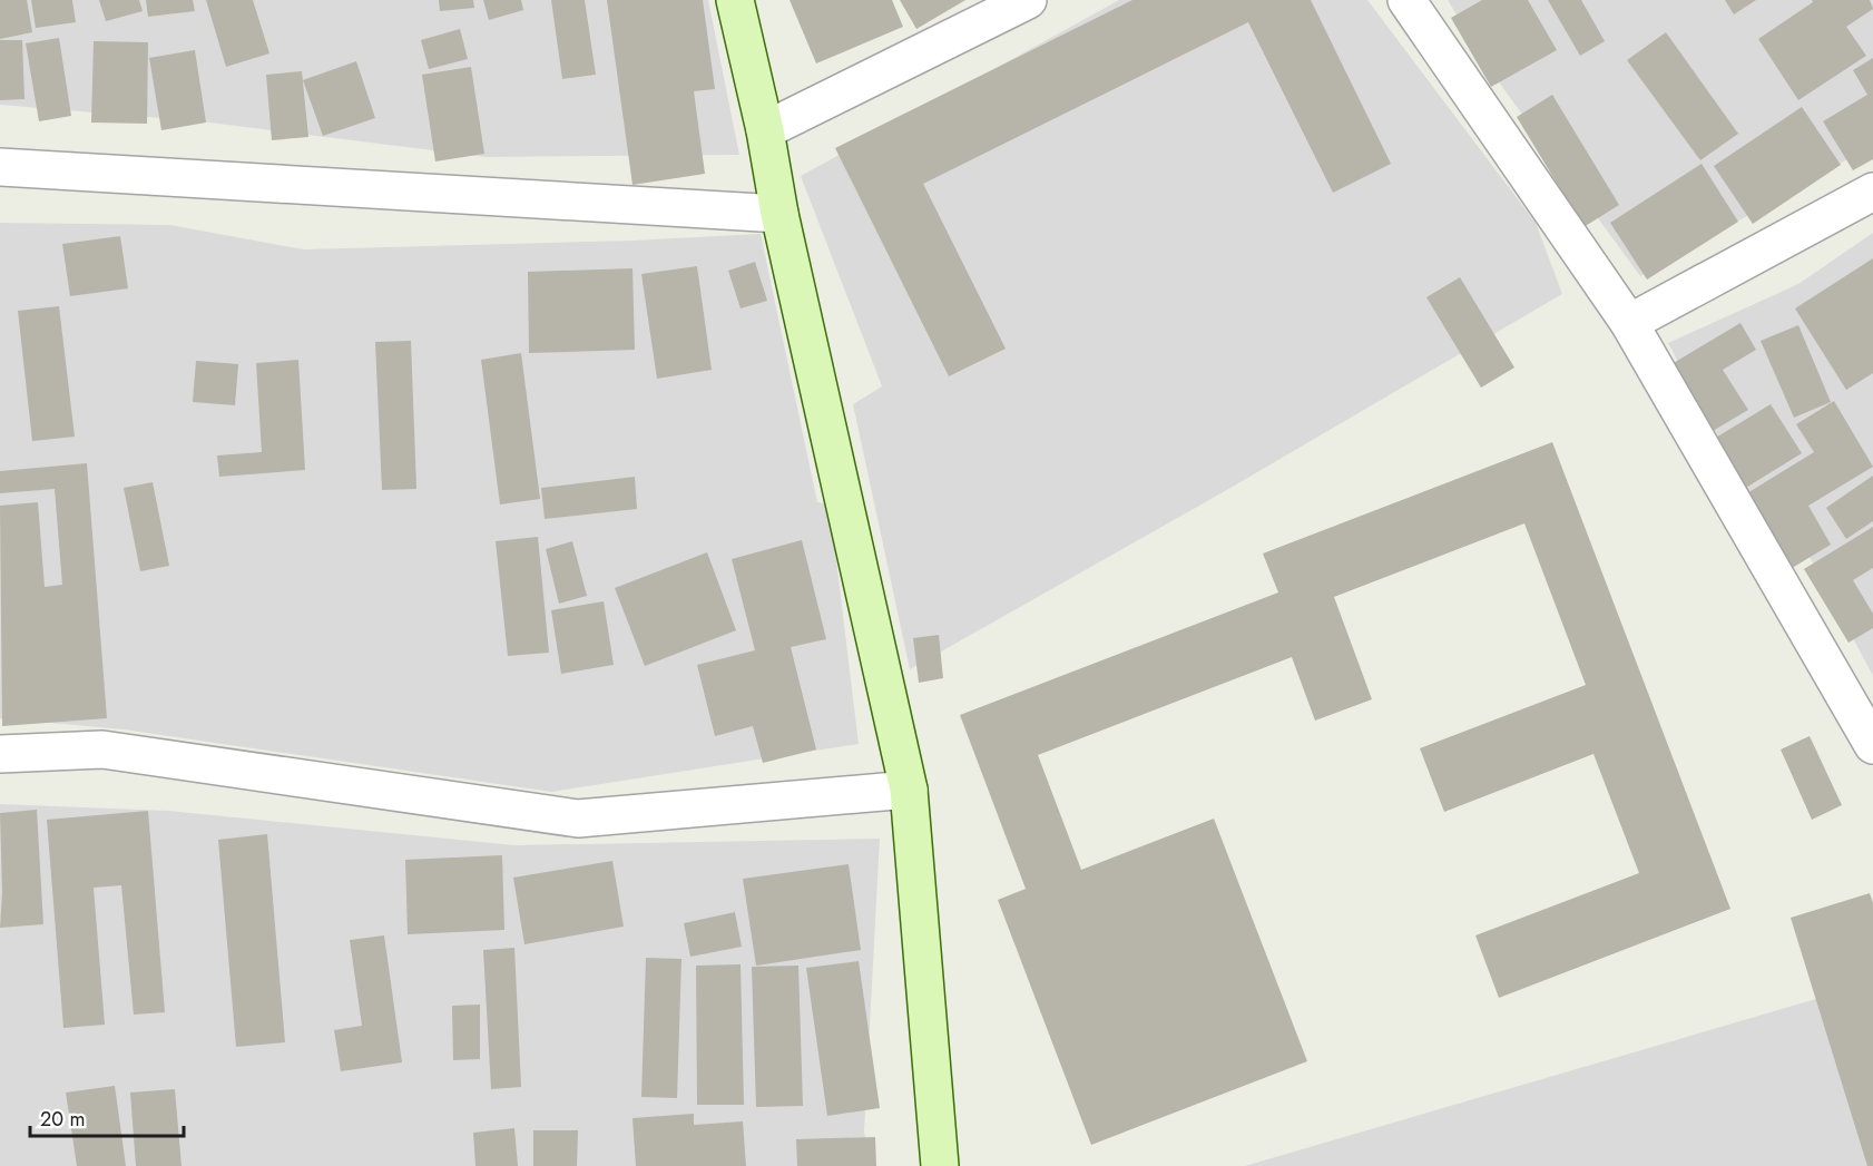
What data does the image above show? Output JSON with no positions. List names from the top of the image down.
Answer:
{
  "scale_bar": "20 m"
}
